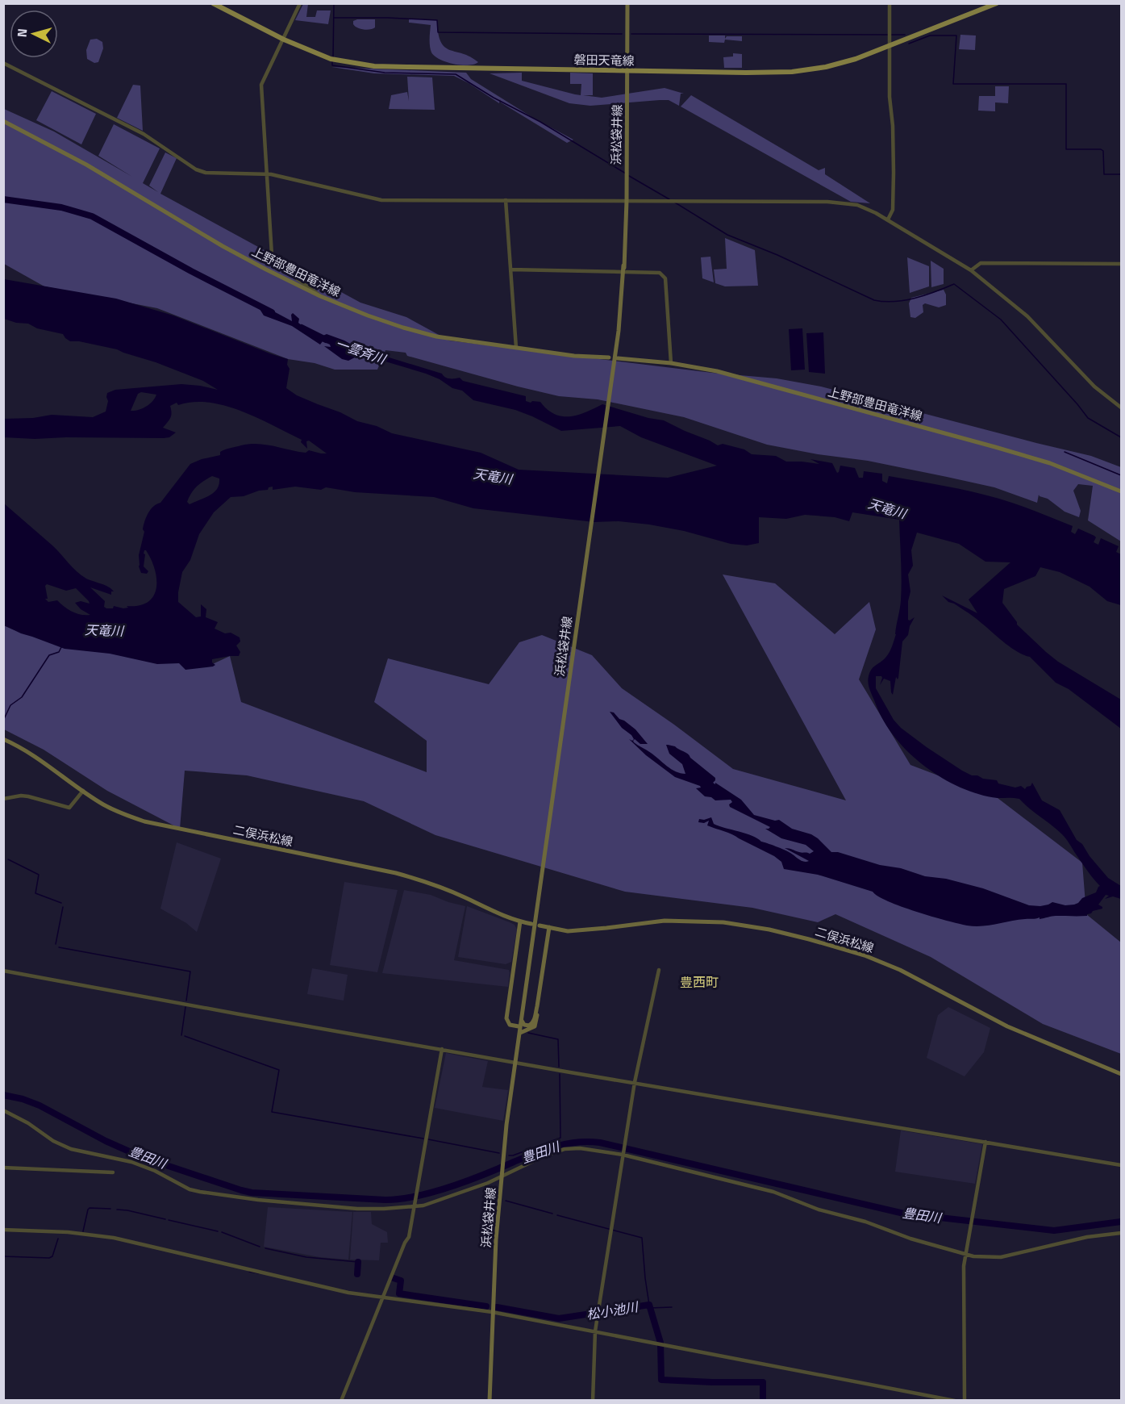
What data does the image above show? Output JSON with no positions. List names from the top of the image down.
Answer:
{
  "streets": {
    "main road": [
      "磐田天竜線",
      "浜松袋井線",
      "上野部豊田竜洋線",
      "二俣浜松線"
    ]
  },
  "crossings": [
    ["磐田天竜線", "浜松袋井線"]
  ],
  "districts": ["豊西町"],
  "water": [
    "一雲斉川",
    "天竜川",
    "豊田川",
    "松小池川"
  ],
  "north": "left"
}
